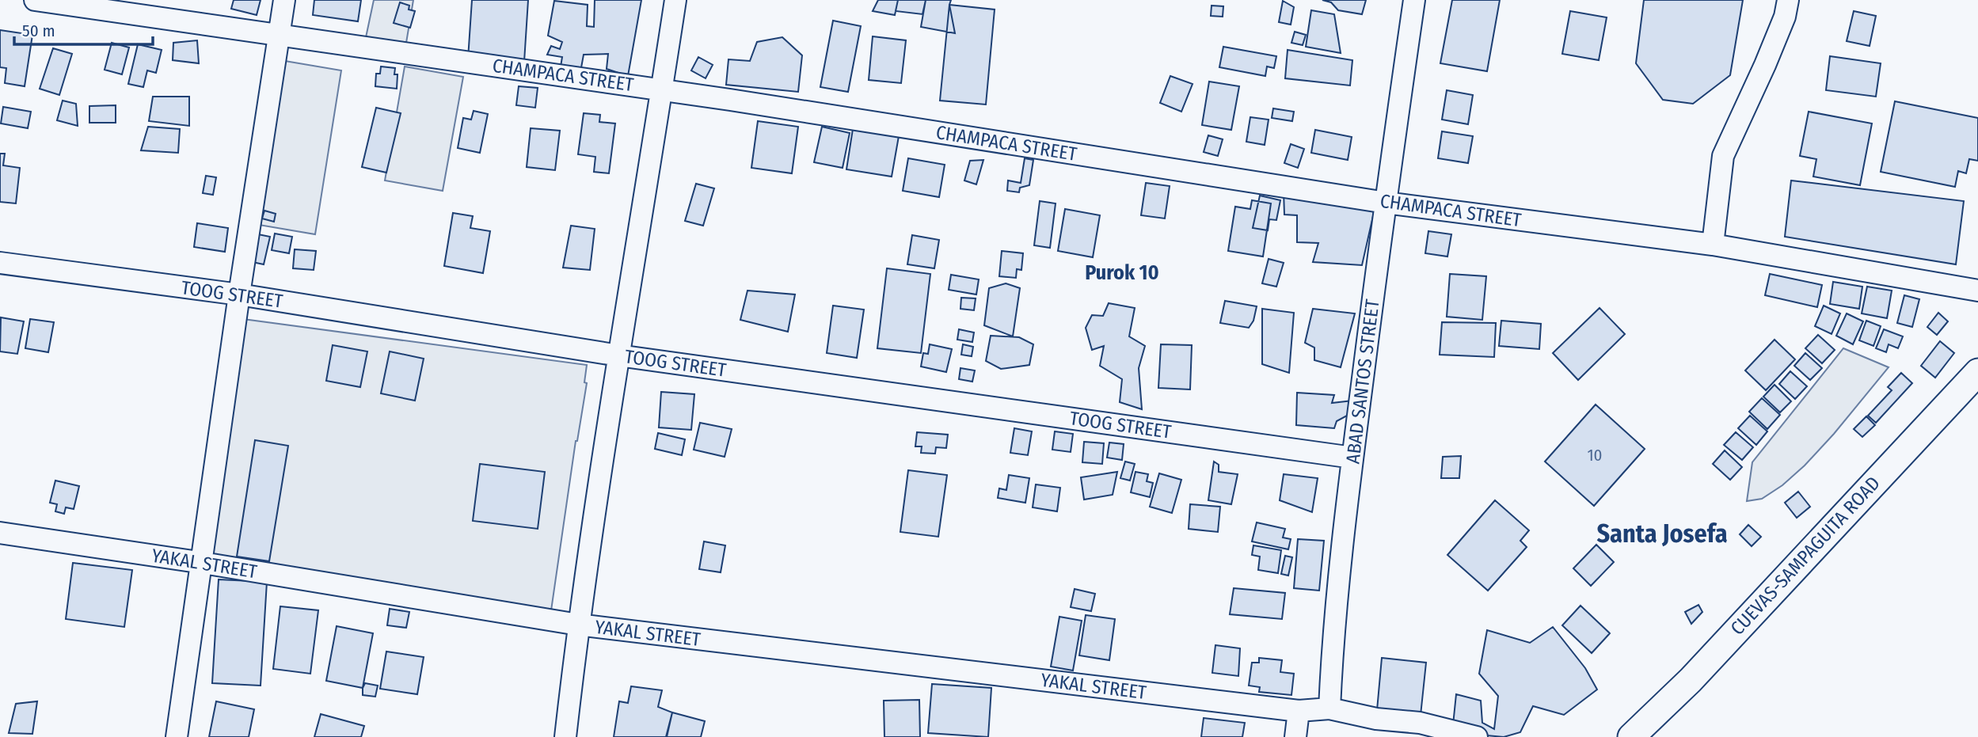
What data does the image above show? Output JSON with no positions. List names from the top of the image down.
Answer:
{
  "streets": {
    "main road": ["CUEVAS-SAMPAGUITA ROAD"],
    "street": [
      "CHAMPACA STREET",
      "TOOG STREET",
      "ABAD SANTOS STREET",
      "YAKAL STREET"
    ]
  },
  "crossings": [
    ["CHAMPACA STREET", "ABAD SANTOS STREET"],
    ["TOOG STREET", "ABAD SANTOS STREET"]
  ],
  "districts": ["Purok 10", "Santa Josefa"],
  "house_numbers": ["10"],
  "scale_bar": "50 m"
}
